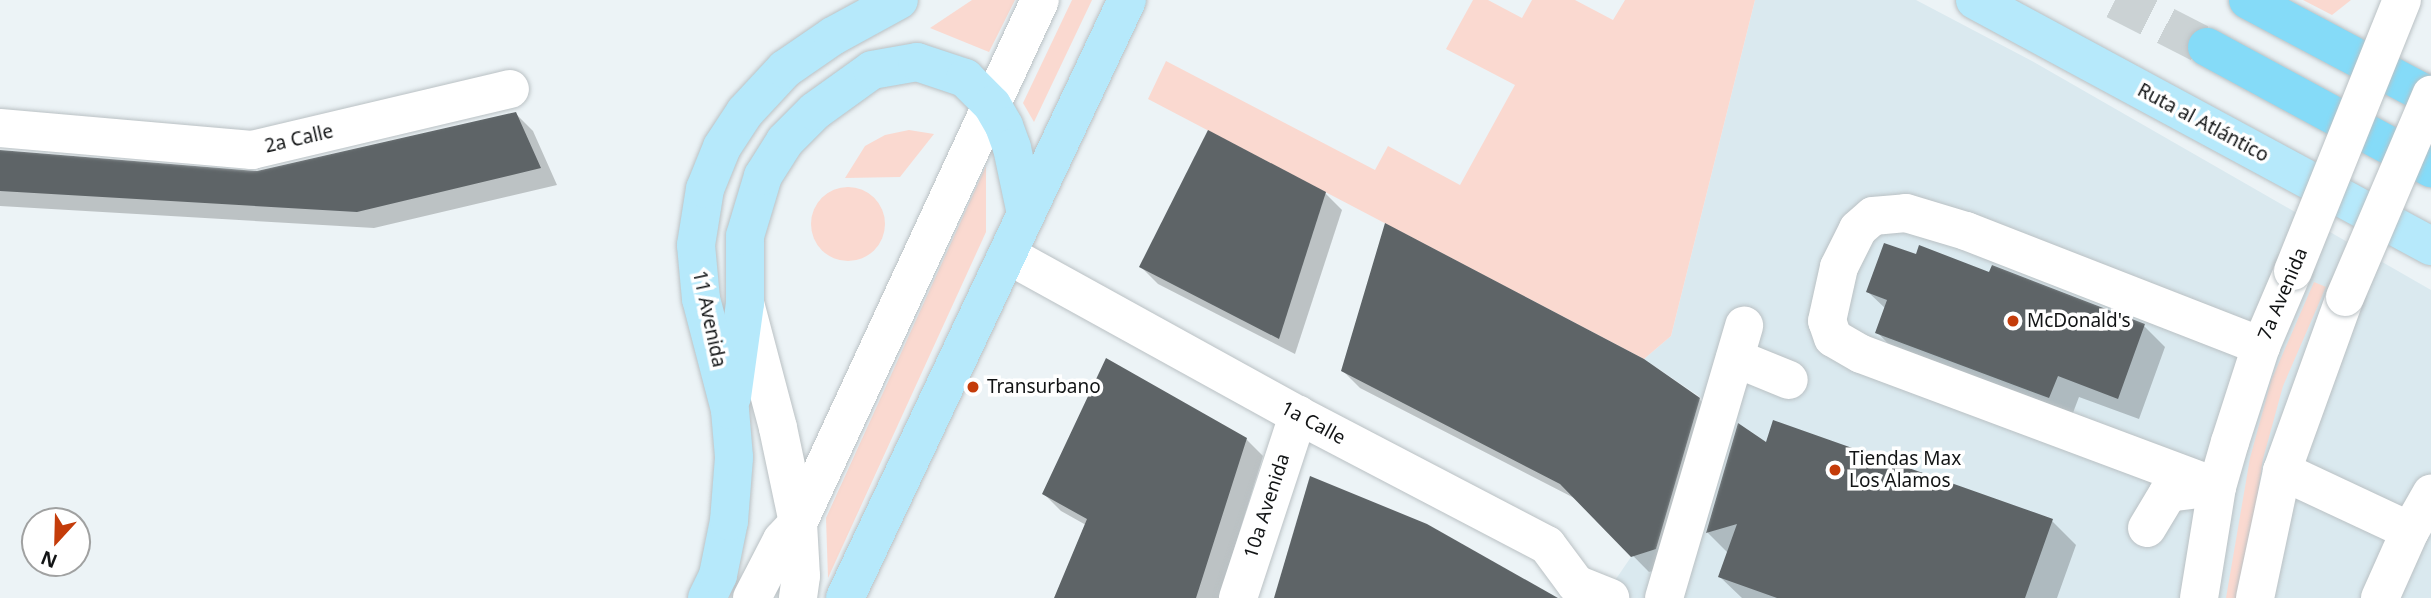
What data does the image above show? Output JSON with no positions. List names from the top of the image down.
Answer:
{
  "streets": {
    "main road": ["Ruta al Atlántico", "11 Avenida"],
    "street": [
      "2a Calle",
      "7a Avenida",
      "1a Calle",
      "10a Avenida"
    ]
  },
  "crossings": [
    ["1a Calle", "10a Avenida"]
  ],
  "places": ["McDonald's", "Transurbano", "Tiendas Max Los Alamos"],
  "north": "bottom"
}
